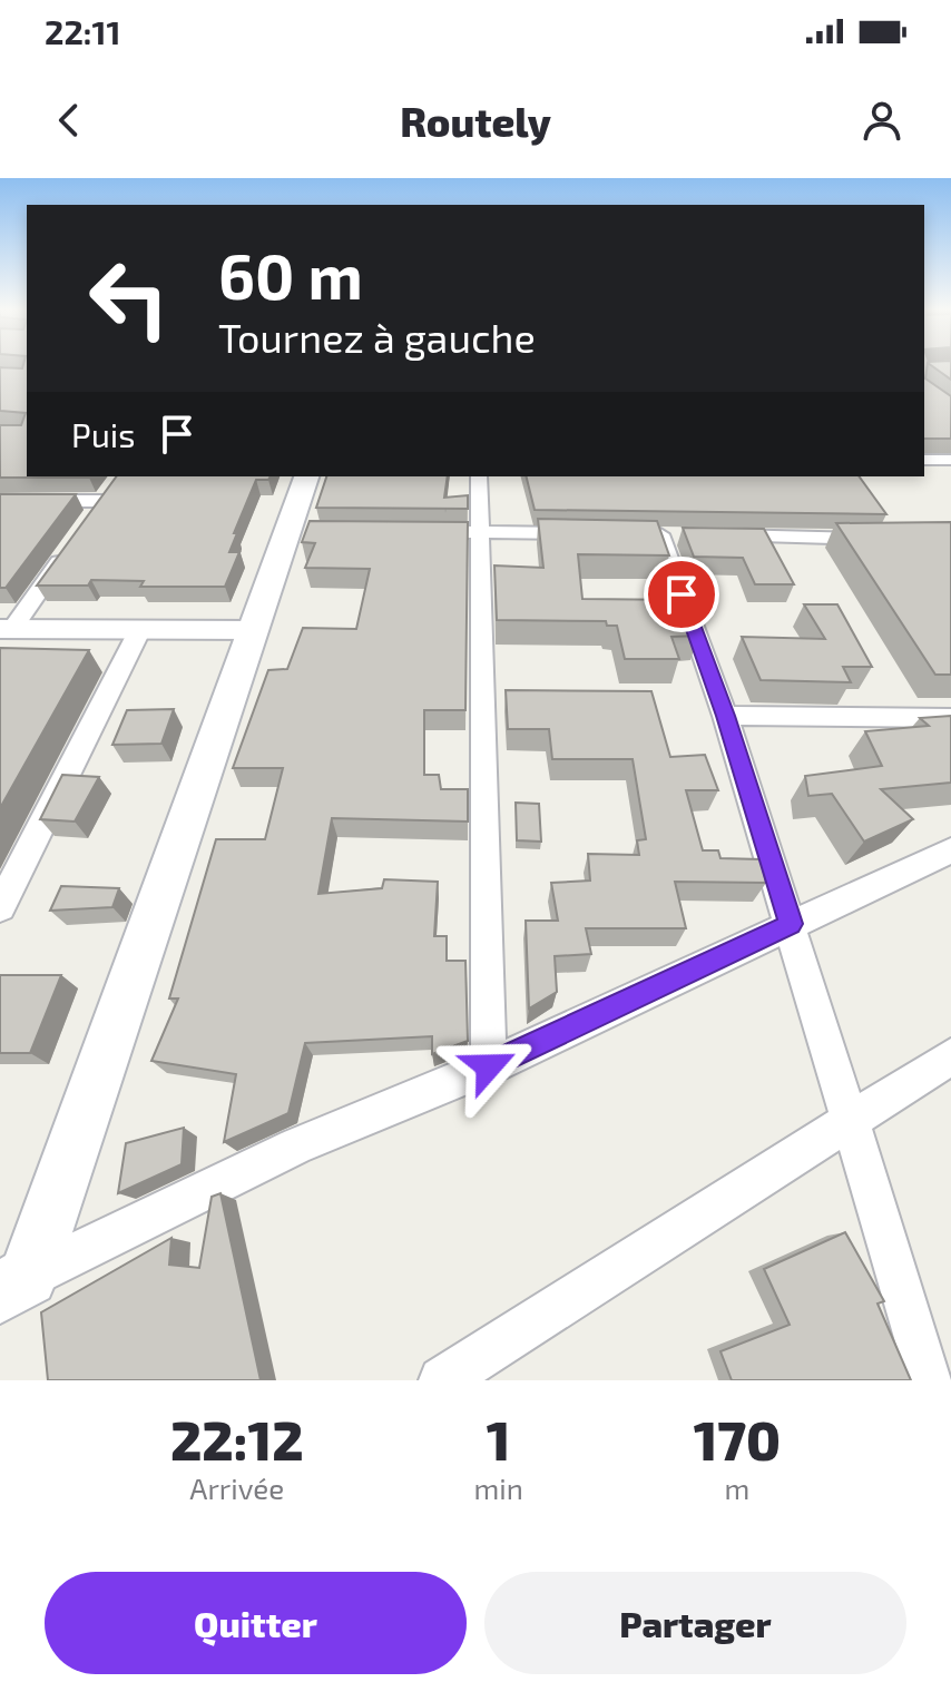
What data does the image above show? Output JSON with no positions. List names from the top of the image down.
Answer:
{
  "page": {
    "status": "22:11",
    "header": "Routely",
    "turn": ["60 m", "Tournez à gauche"],
    "then": "Puis",
    "eta": [
      "22:12",
      "Arrivée",
      "1",
      "min",
      "170",
      "m"
    ],
    "buttons": ["Quitter", "Partager"]
  }
}
